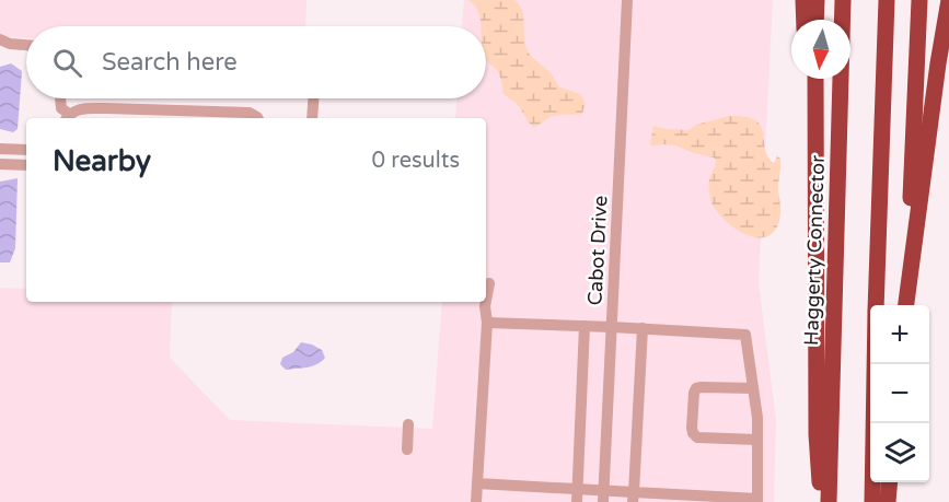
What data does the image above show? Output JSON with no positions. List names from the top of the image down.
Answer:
{
  "streets": {
    "highway": ["Haggerty Connector"],
    "street": ["Cabot Drive"]
  },
  "north": "bottom",
  "page": {
    "search": "Search here",
    "heading": ["Nearby", "0 results"],
    "map_buttons": ["+", "−"]
  }
}
